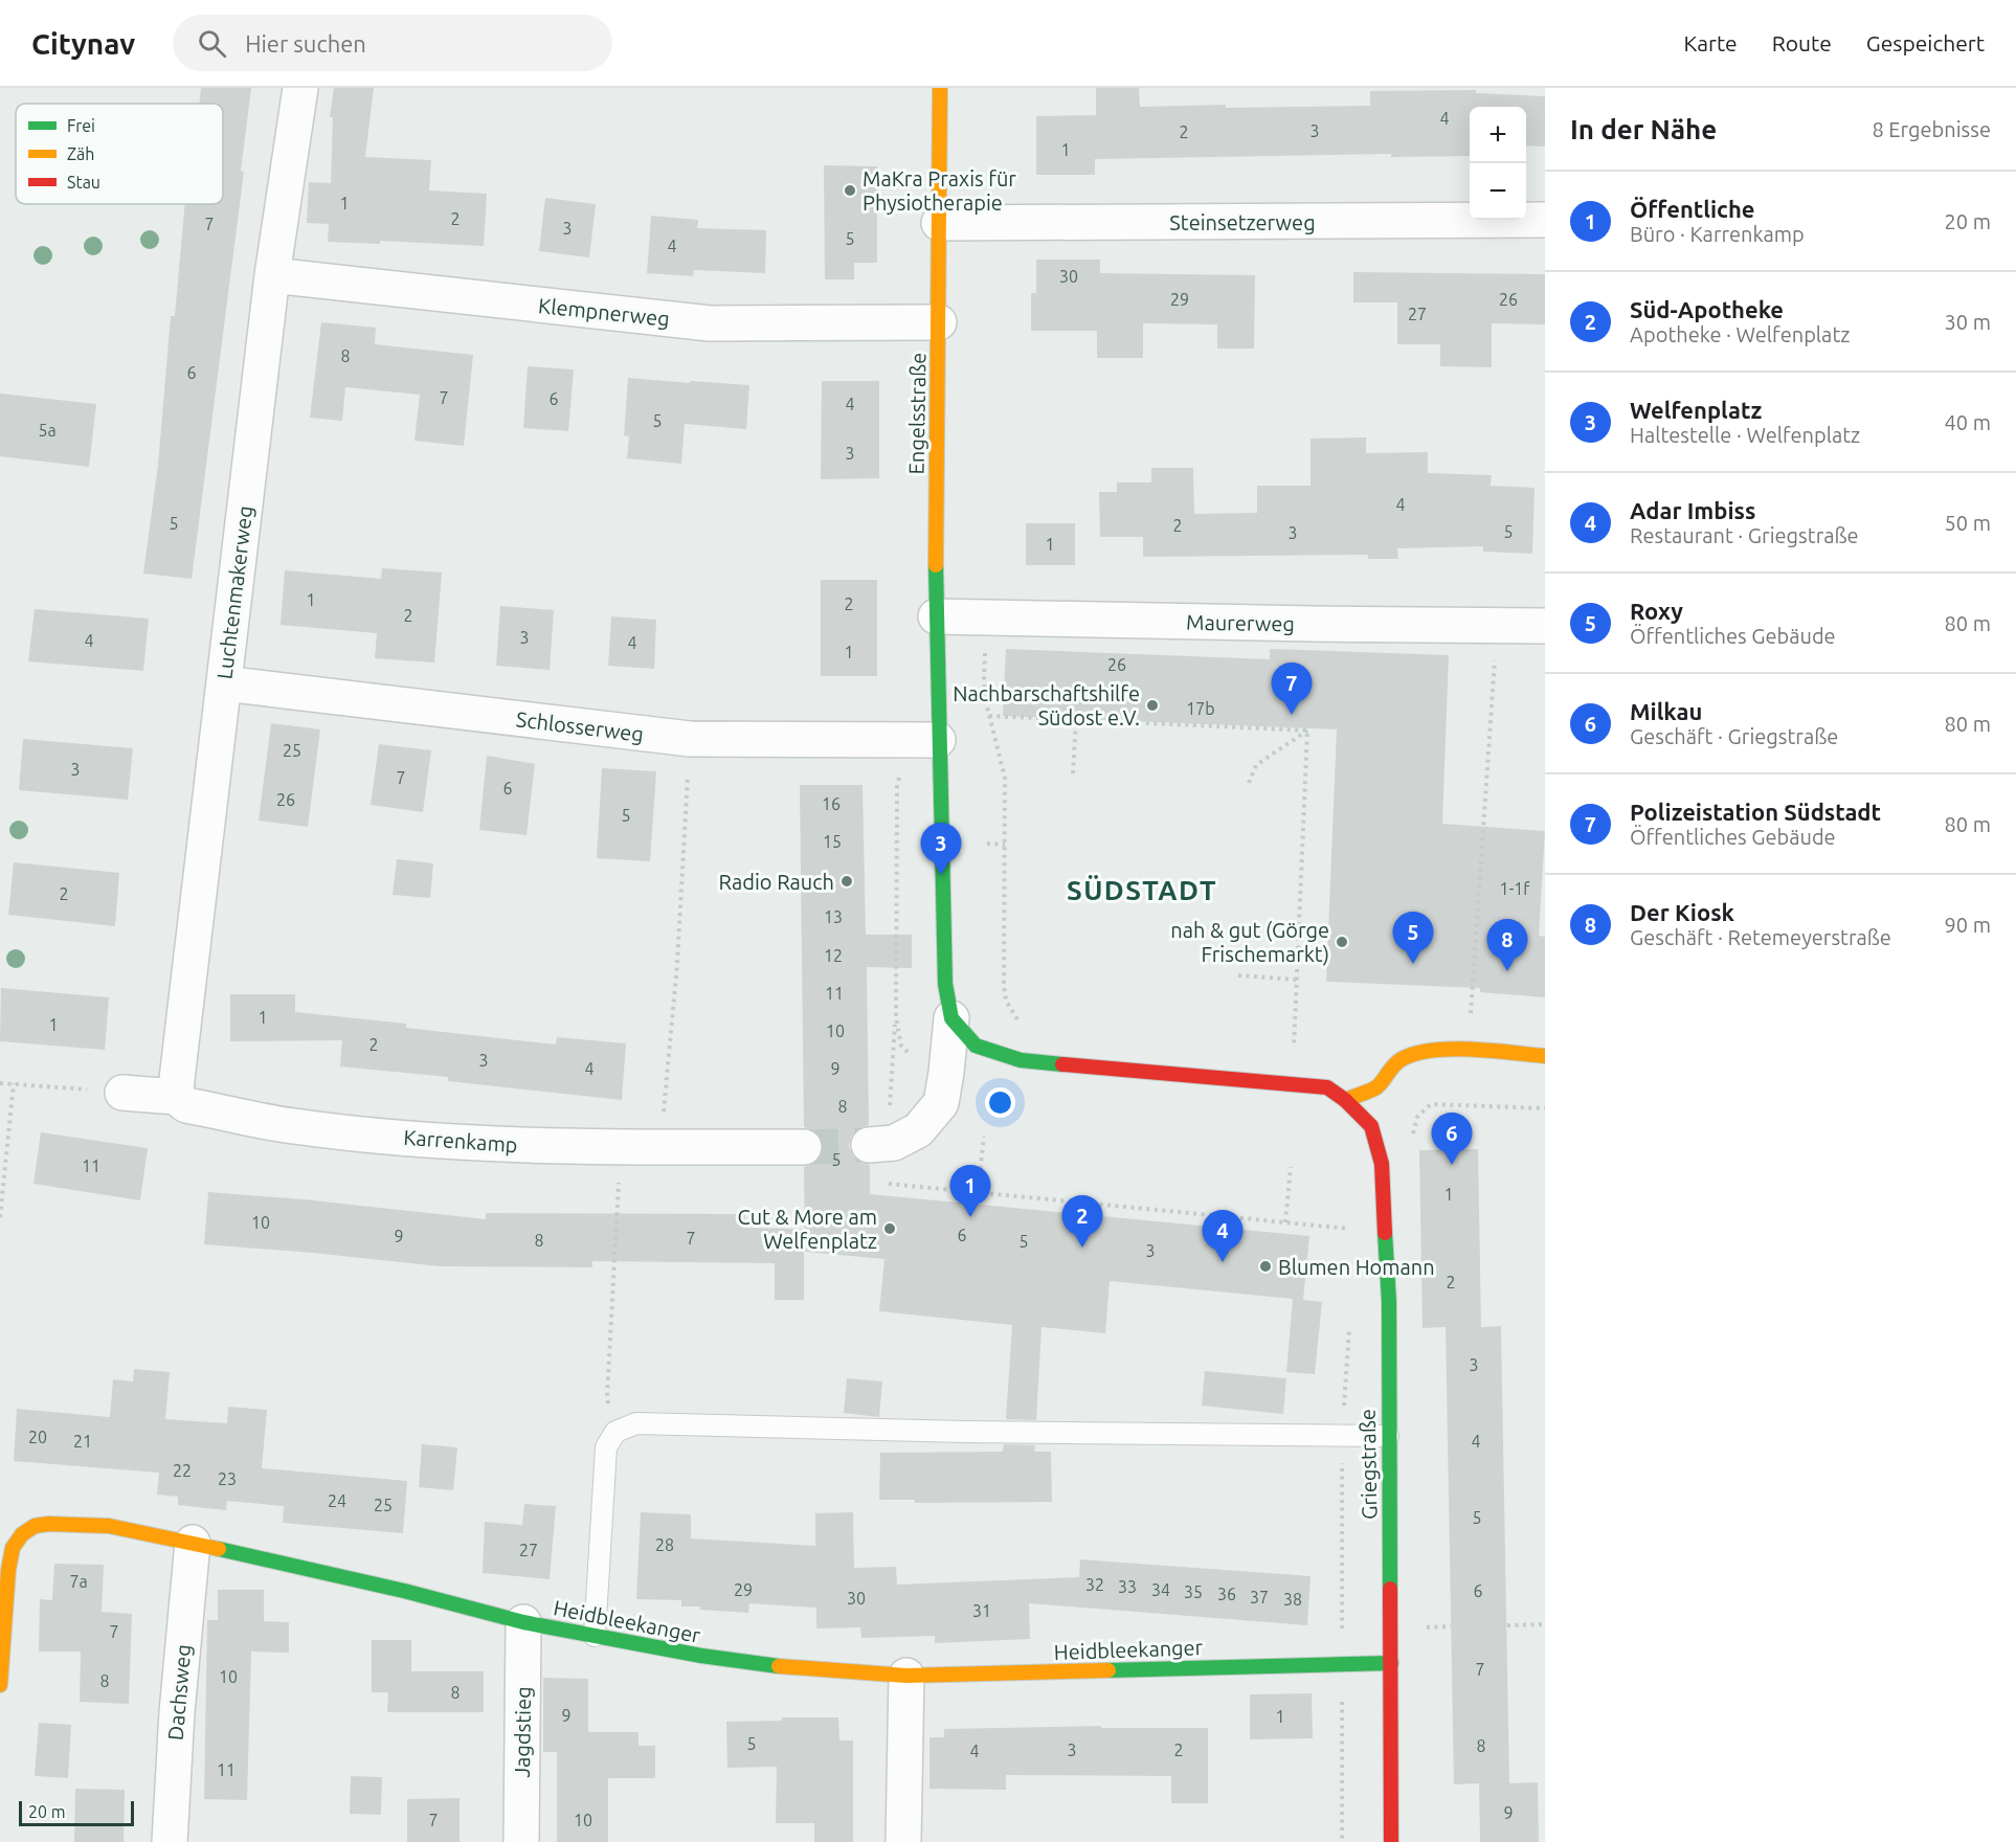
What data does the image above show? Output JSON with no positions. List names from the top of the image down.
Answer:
{
  "streets": {
    "street": [
      "Steinsetzerweg",
      "Klempnerweg",
      "Engelsstraße",
      "Luchtenmakerweg",
      "Maurerweg",
      "Schlosserweg",
      "Karrenkamp",
      "Griegstraße",
      "Heidbleekanger",
      "Dachsweg",
      "Jagdstieg"
    ]
  },
  "crossings": [
    ["Steinsetzerweg", "Engelsstraße"],
    ["Klempnerweg", "Engelsstraße"],
    ["Klempnerweg", "Luchtenmakerweg"],
    ["Engelsstraße", "Maurerweg"],
    ["Engelsstraße", "Schlosserweg"],
    ["Engelsstraße", "Griegstraße"],
    ["Luchtenmakerweg", "Schlosserweg"],
    ["Luchtenmakerweg", "Karrenkamp"],
    ["Griegstraße", "Heidbleekanger"],
    ["Heidbleekanger", "Dachsweg"],
    ["Heidbleekanger", "Jagdstieg"]
  ],
  "districts": ["SÜDSTADT"],
  "places": [
    "MaKra Praxis für Physiotherapie",
    "Nachbarschaftshilfe Südost e.V.",
    "Radio Rauch",
    "nah & gut (Görge Frischemarkt)",
    "Cut & More am Welfenplatz",
    "Blumen Homann"
  ],
  "house_numbers": [
    "4",
    "3",
    "2",
    "1",
    "1",
    "2",
    "7",
    "3",
    "5",
    "4",
    "30",
    "29",
    "26",
    "27",
    "8",
    "6",
    "7",
    "6",
    "4",
    "5",
    "5a",
    "3",
    "4",
    "5",
    "2",
    "5",
    "3",
    "1",
    "1",
    "2",
    "2",
    "3",
    "4",
    "4",
    "1",
    "26",
    "17b",
    "25",
    "3",
    "7",
    "6",
    "26",
    "16",
    "5",
    "15",
    "1-1f",
    "2",
    "13",
    "12",
    "11",
    "1",
    "1",
    "10",
    "2",
    "3",
    "4",
    "9",
    "8",
    "5",
    "11",
    "1",
    "10",
    "6",
    "9",
    "7",
    "8",
    "5",
    "3",
    "2",
    "3",
    "20",
    "21",
    "4",
    "22",
    "23",
    "24",
    "25",
    "5",
    "28",
    "27",
    "7a",
    "32",
    "33",
    "29",
    "34",
    "6",
    "35",
    "36",
    "37",
    "30",
    "38",
    "31",
    "7",
    "7",
    "10",
    "8",
    "8",
    "9",
    "1",
    "5",
    "8",
    "3",
    "2",
    "4",
    "11",
    "9",
    "7",
    "10"
  ],
  "legend": ["Frei", "Zäh", "Stau"],
  "scale_bar": "20 m",
  "page": {
    "header": "Citynav",
    "search": "Hier suchen",
    "nav": ["Karte", "Route", "Gespeichert"],
    "heading": ["In der Nähe", "8 Ergebnisse"],
    "map_buttons": ["+", "−"],
    "list": [
      {
        "mark": "1",
        "name": "Öffentliche",
        "note": "Büro · Karrenkamp",
        "value": "20 m"
      },
      {
        "mark": "2",
        "name": "Süd-Apotheke",
        "note": "Apotheke · Welfenplatz",
        "value": "30 m"
      },
      {
        "mark": "3",
        "name": "Welfenplatz",
        "note": "Haltestelle · Welfenplatz",
        "value": "40 m"
      },
      {
        "mark": "4",
        "name": "Adar Imbiss",
        "note": "Restaurant · Griegstraße",
        "value": "50 m"
      },
      {
        "mark": "5",
        "name": "Roxy",
        "note": "Öffentliches Gebäude",
        "value": "80 m"
      },
      {
        "mark": "6",
        "name": "Milkau",
        "note": "Geschäft · Griegstraße",
        "value": "80 m"
      },
      {
        "mark": "7",
        "name": "Polizeistation Südstadt",
        "note": "Öffentliches Gebäude",
        "value": "80 m"
      },
      {
        "mark": "8",
        "name": "Der Kiosk",
        "note": "Geschäft · Retemeyerstraße",
        "value": "90 m"
      }
    ],
    "pins": [
      "7",
      "3",
      "5",
      "8",
      "6",
      "1",
      "2",
      "4"
    ],
    "scale": "20 m"
  }
}
